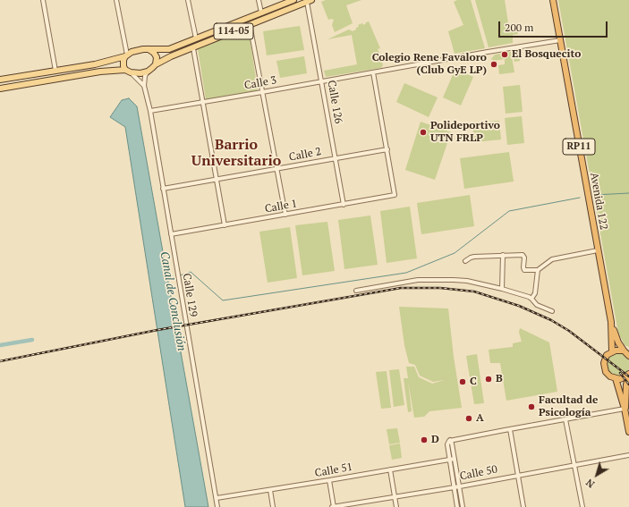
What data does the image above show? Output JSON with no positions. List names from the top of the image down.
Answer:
{
  "streets": {
    "highway": ["RP11", "Avenida 122"],
    "main road": ["114-05"],
    "street": [
      "Calle 3",
      "Calle 126",
      "Calle 2",
      "Calle 1",
      "Calle 129",
      "Calle 51",
      "Calle 50"
    ]
  },
  "crossings": [
    ["114-05", "Calle 126"],
    ["114-05", "Calle 129"],
    ["Calle 3", "Calle 126"],
    ["Calle 3", "Avenida 122"],
    ["Calle 3", "Calle 129"],
    ["Calle 126", "Calle 2"],
    ["Calle 126", "Calle 1"],
    ["RP11", "Avenida 122"],
    ["Calle 2", "Calle 1"],
    ["Calle 2", "Calle 129"],
    ["Calle 1", "Calle 129"],
    ["Calle 129", "Calle 51"]
  ],
  "districts": ["Barrio Universitario"],
  "water": ["Canal de Conclusión"],
  "places": [
    "El Bosquecito",
    "Colegio Rene Favaloro (Club GyE LP)",
    "Polideportivo UTN FRLP",
    "B",
    "C",
    "Facultad de Psicología",
    "A",
    "D"
  ],
  "scale_bar": "200 m",
  "north": "bottom left"
}
